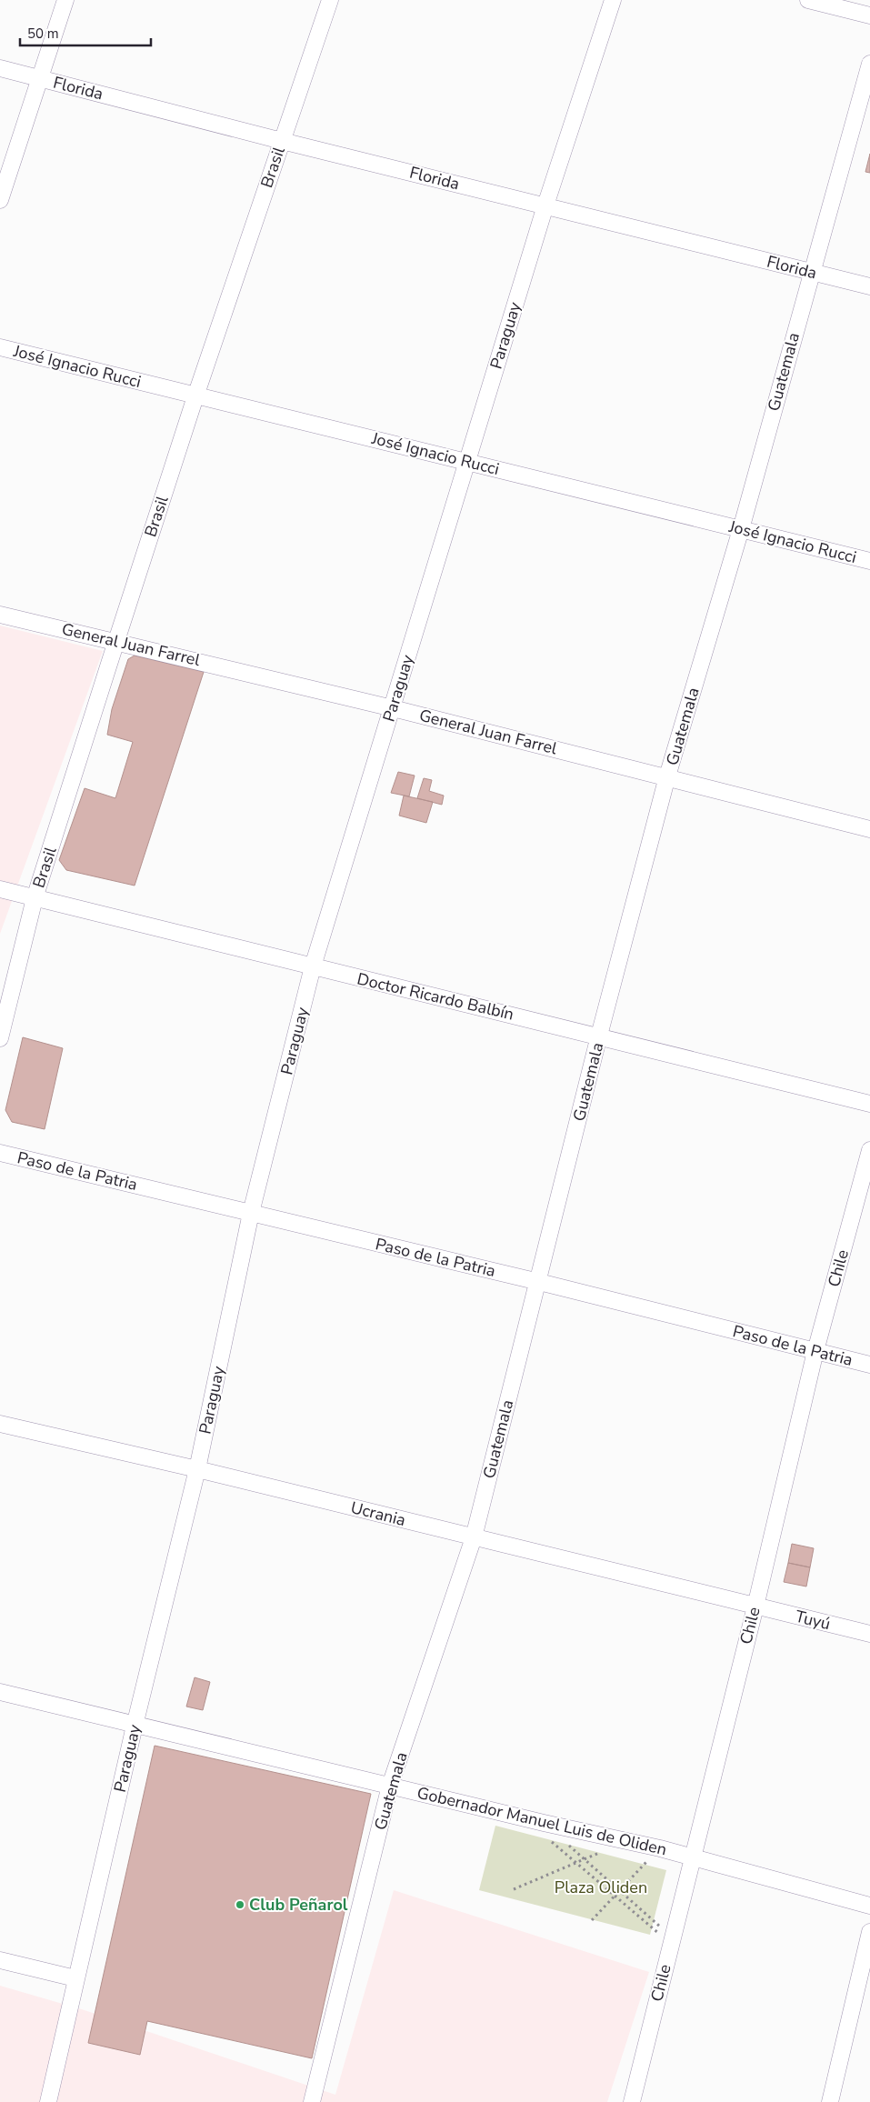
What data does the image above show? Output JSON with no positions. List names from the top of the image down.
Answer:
{
  "streets": {
    "street": [
      "Florida",
      "Brasil",
      "Paraguay",
      "José Ignacio Rucci",
      "Guatemala",
      "General Juan Farrel",
      "Doctor Ricardo Balbín",
      "Paso de la Patria",
      "Chile",
      "Ucrania",
      "Tuyú",
      "Gobernador Manuel Luis de Oliden"
    ]
  },
  "crossings": [
    ["Florida", "Brasil"],
    ["Florida", "Paraguay"],
    ["Florida", "Guatemala"],
    ["Brasil", "José Ignacio Rucci"],
    ["Brasil", "General Juan Farrel"],
    ["Brasil", "Doctor Ricardo Balbín"],
    ["Paraguay", "José Ignacio Rucci"],
    ["Paraguay", "General Juan Farrel"],
    ["Paraguay", "Doctor Ricardo Balbín"],
    ["Paraguay", "Paso de la Patria"],
    ["Paraguay", "Ucrania"],
    ["Paraguay", "Gobernador Manuel Luis de Oliden"],
    ["José Ignacio Rucci", "Guatemala"],
    ["Guatemala", "General Juan Farrel"],
    ["Guatemala", "Doctor Ricardo Balbín"],
    ["Guatemala", "Paso de la Patria"],
    ["Guatemala", "Ucrania"],
    ["Guatemala", "Gobernador Manuel Luis de Oliden"],
    ["Paso de la Patria", "Chile"],
    ["Chile", "Ucrania"],
    ["Chile", "Tuyú"],
    ["Chile", "Gobernador Manuel Luis de Oliden"],
    ["Ucrania", "Tuyú"]
  ],
  "parks": ["Plaza Oliden"],
  "places": ["Club Peñarol"],
  "scale_bar": "50 m"
}
